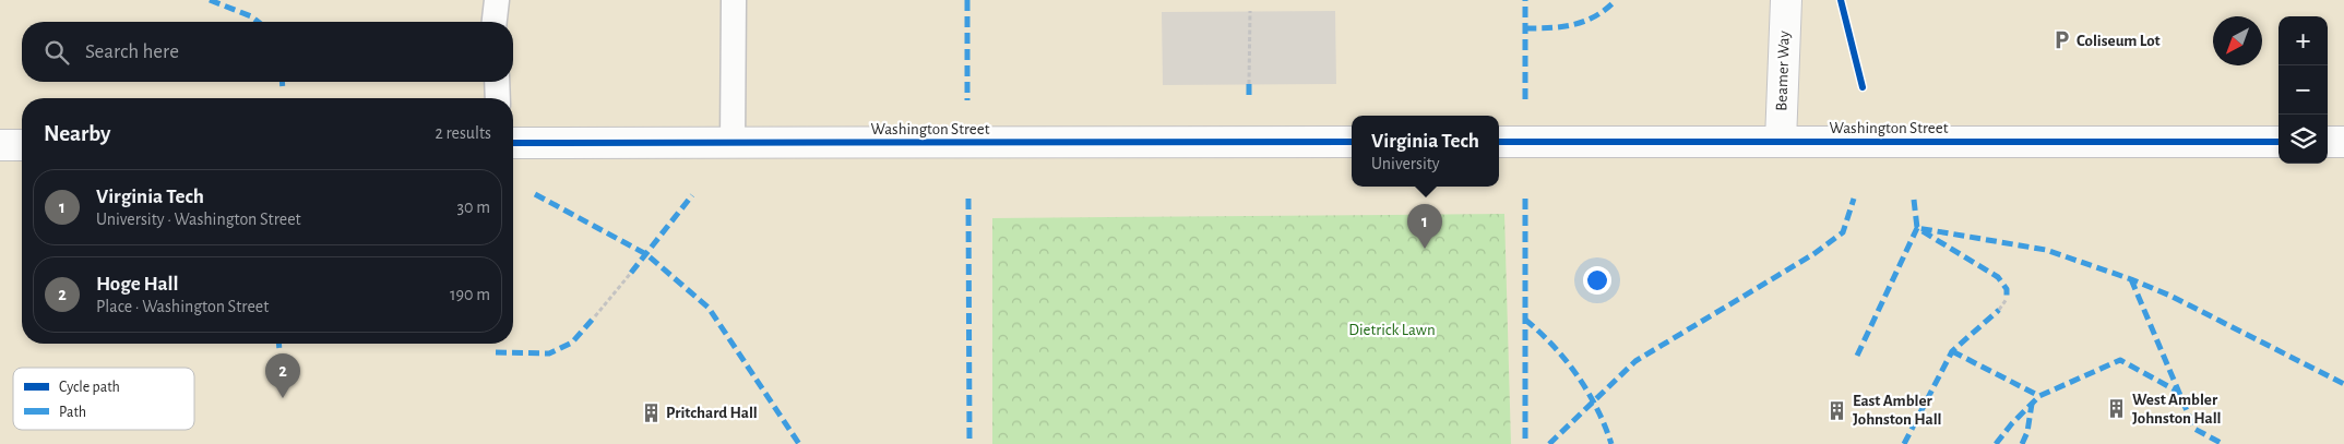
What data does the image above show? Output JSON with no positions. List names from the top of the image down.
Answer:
{
  "streets": {
    "main road": ["Beamer Way", "Washington Street"]
  },
  "crossings": [
    ["Beamer Way", "Washington Street"]
  ],
  "parks": ["Dietrick Lawn"],
  "places": {
    "parking": ["Coliseum Lot"],
    "building": ["West Ambler Johnston Hall", "East Ambler Johnston Hall", "Pritchard Hall"]
  },
  "legend": ["Cycle path", "Path"],
  "north": "bottom left",
  "page": {
    "map_buttons": ["+", "−"],
    "search": "Search here",
    "heading": ["Nearby", "2 results"],
    "popup": ["Virginia Tech", "University"],
    "list": [
      {
        "mark": "1",
        "name": "Virginia Tech",
        "note": "University · Washington Street",
        "value": "30 m"
      },
      {
        "mark": "2",
        "name": "Hoge Hall",
        "note": "Place · Washington Street",
        "value": "190 m"
      }
    ],
    "pins": ["1", "2"]
  }
}
